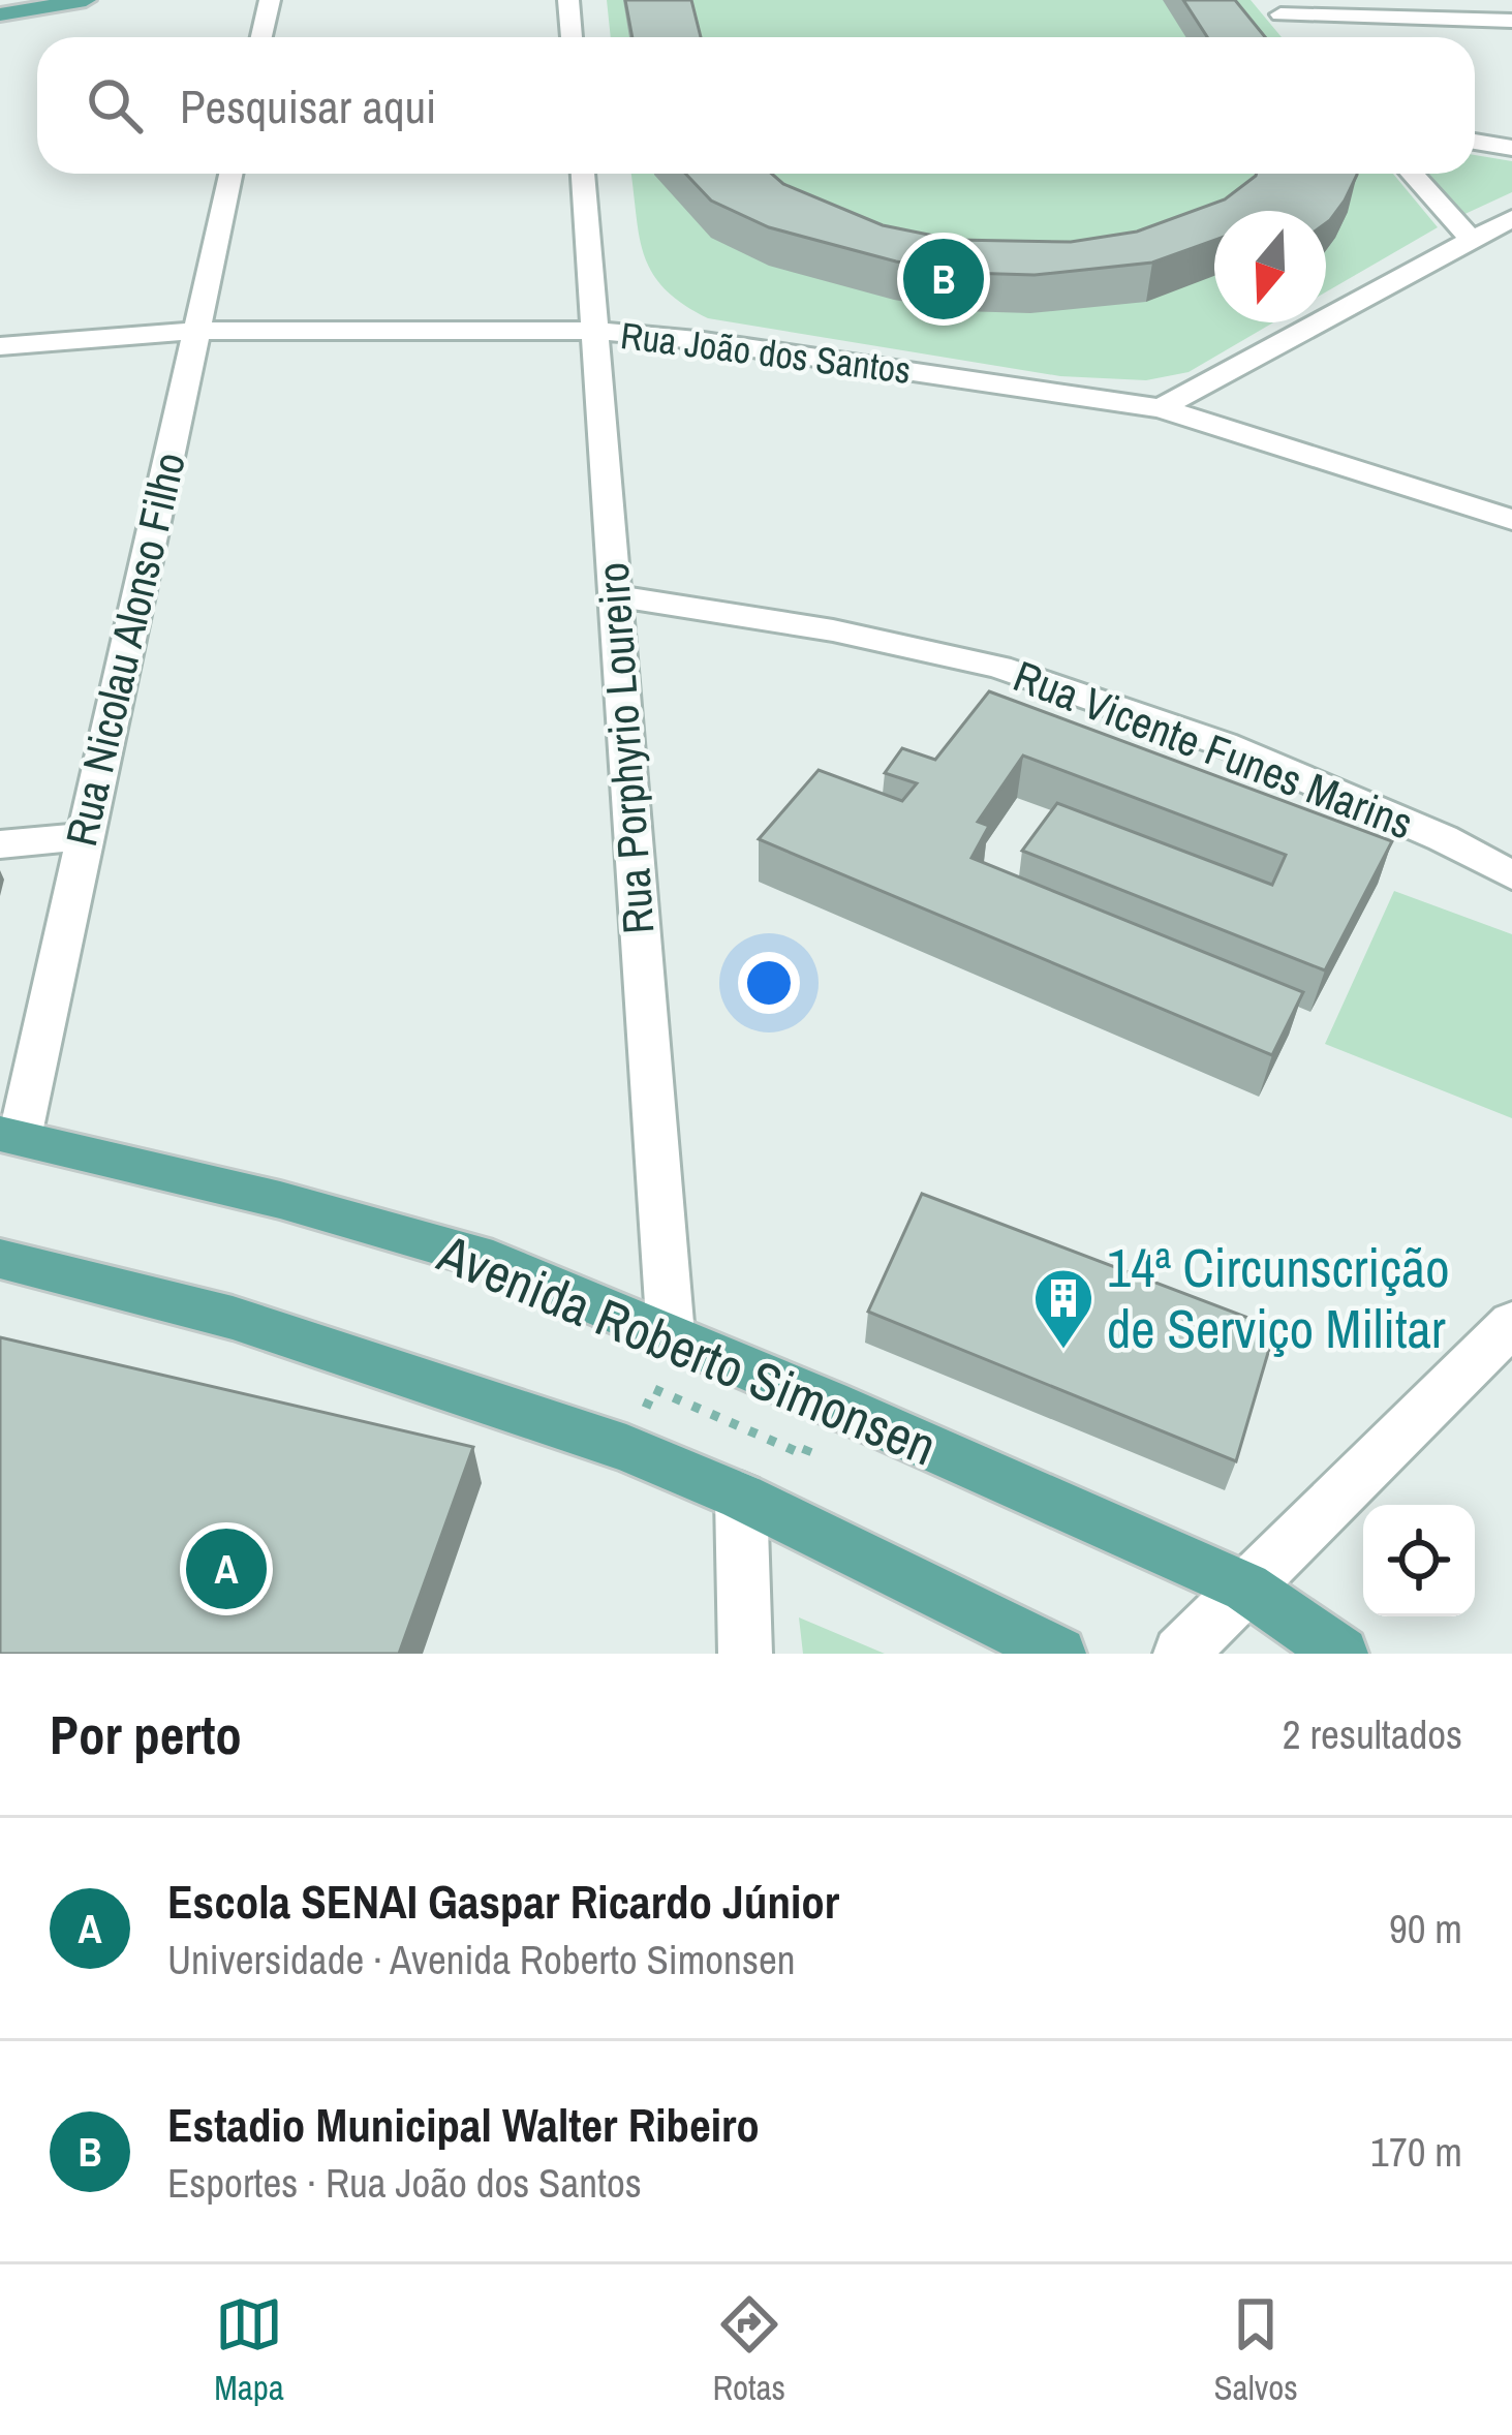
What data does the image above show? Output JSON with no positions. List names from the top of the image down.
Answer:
{
  "streets": {
    "main road": ["Avenida Roberto Simonsen"],
    "street": [
      "Rua João dos Santos",
      "Rua Nicolau Alonso Filho",
      "Rua Porphyrio Loureiro",
      "Rua Vicente Funes Marins"
    ]
  },
  "crossings": [
    ["Rua João dos Santos", "Rua Nicolau Alonso Filho"],
    ["Rua João dos Santos", "Rua Porphyrio Loureiro"],
    ["Rua Nicolau Alonso Filho", "Avenida Roberto Simonsen"],
    ["Rua Porphyrio Loureiro", "Rua Vicente Funes Marins"],
    ["Rua Porphyrio Loureiro", "Avenida Roberto Simonsen"]
  ],
  "places": {
    "building": ["14ª Circunscrição de Serviço Militar"]
  },
  "north": "bottom",
  "page": {
    "search": "Pesquisar aqui",
    "pins": ["B", "A"],
    "heading": ["Por perto", "2 resultados"],
    "list": [
      {
        "mark": "A",
        "name": "Escola SENAI Gaspar Ricardo Júnior",
        "note": "Universidade · Avenida Roberto Simonsen",
        "value": "90 m"
      },
      {
        "mark": "B",
        "name": "Estadio Municipal Walter Ribeiro",
        "note": "Esportes · Rua João dos Santos",
        "value": "170 m"
      }
    ],
    "nav": ["Mapa", "Rotas", "Salvos"]
  }
}
